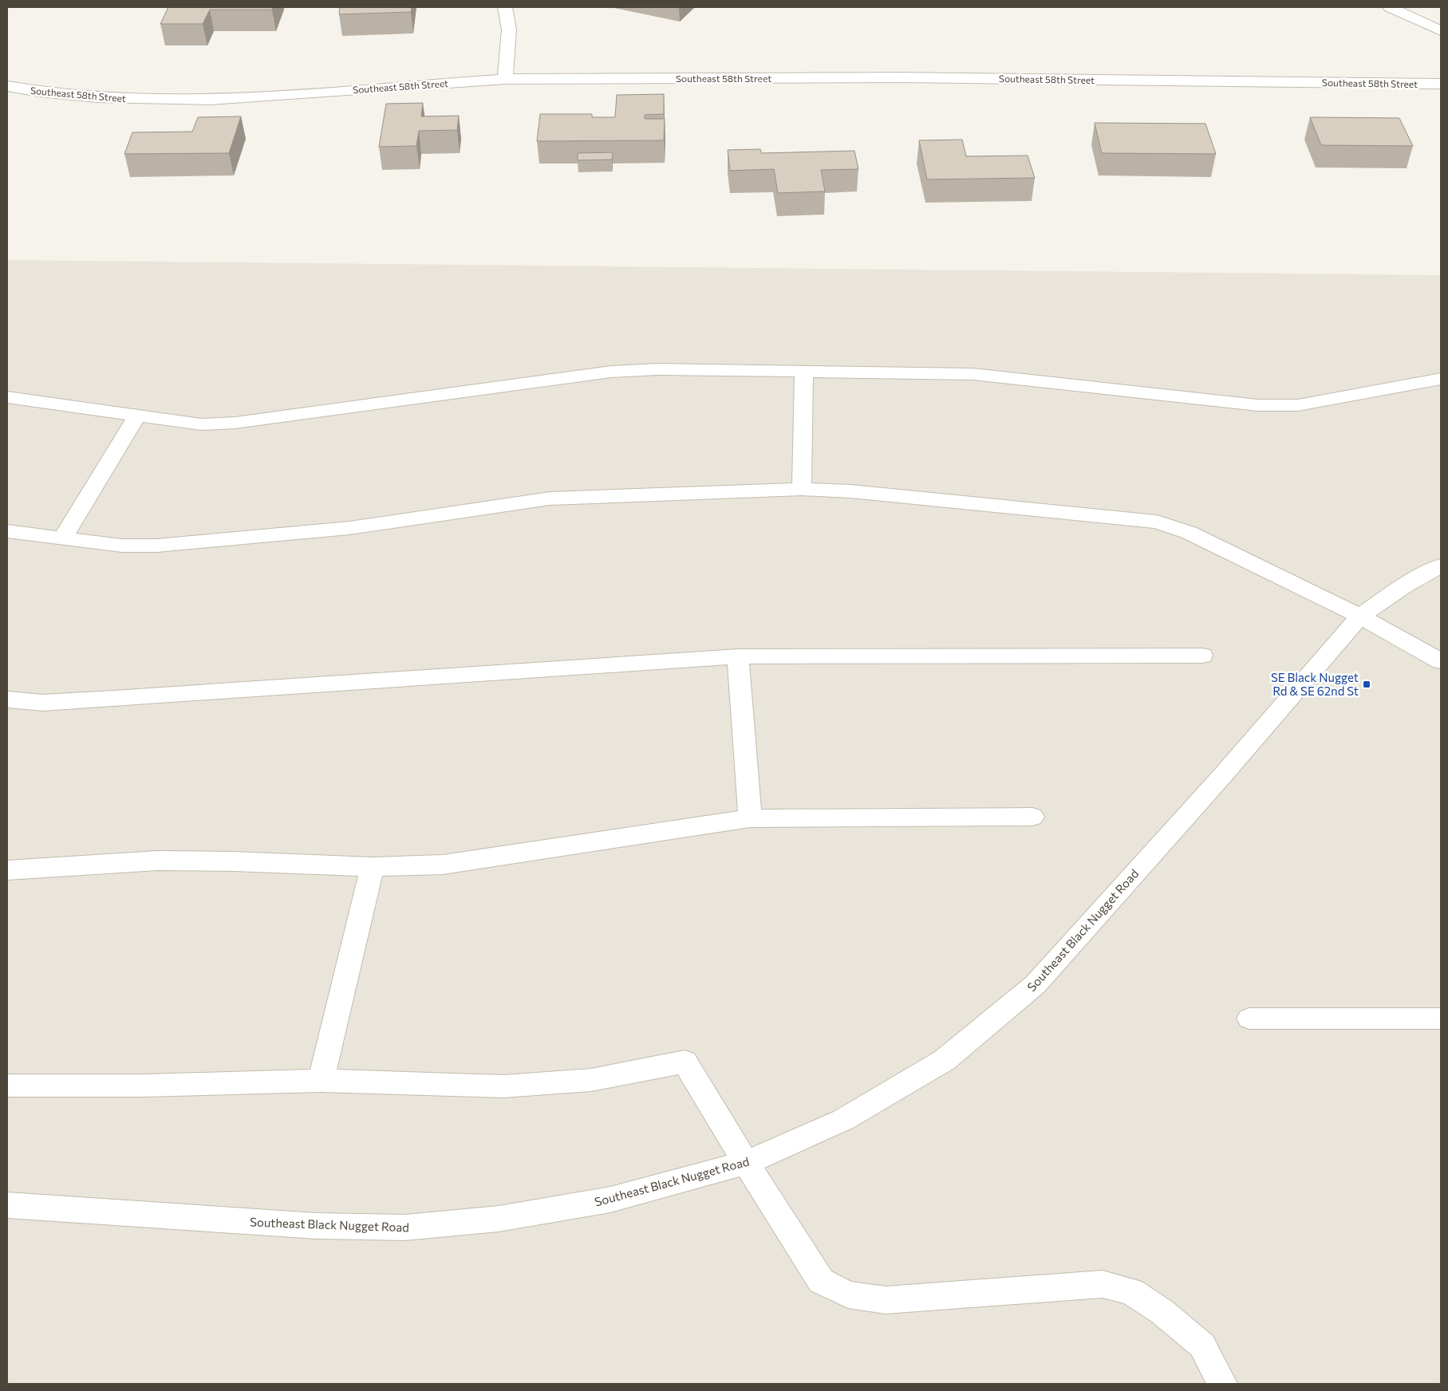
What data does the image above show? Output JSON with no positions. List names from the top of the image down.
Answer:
{
  "streets": {
    "street": ["Southeast 58th Street", "Southeast Black Nugget Road"]
  },
  "places": {
    "transit": ["SE Black Nugget Rd & SE 62nd St"]
  }
}
